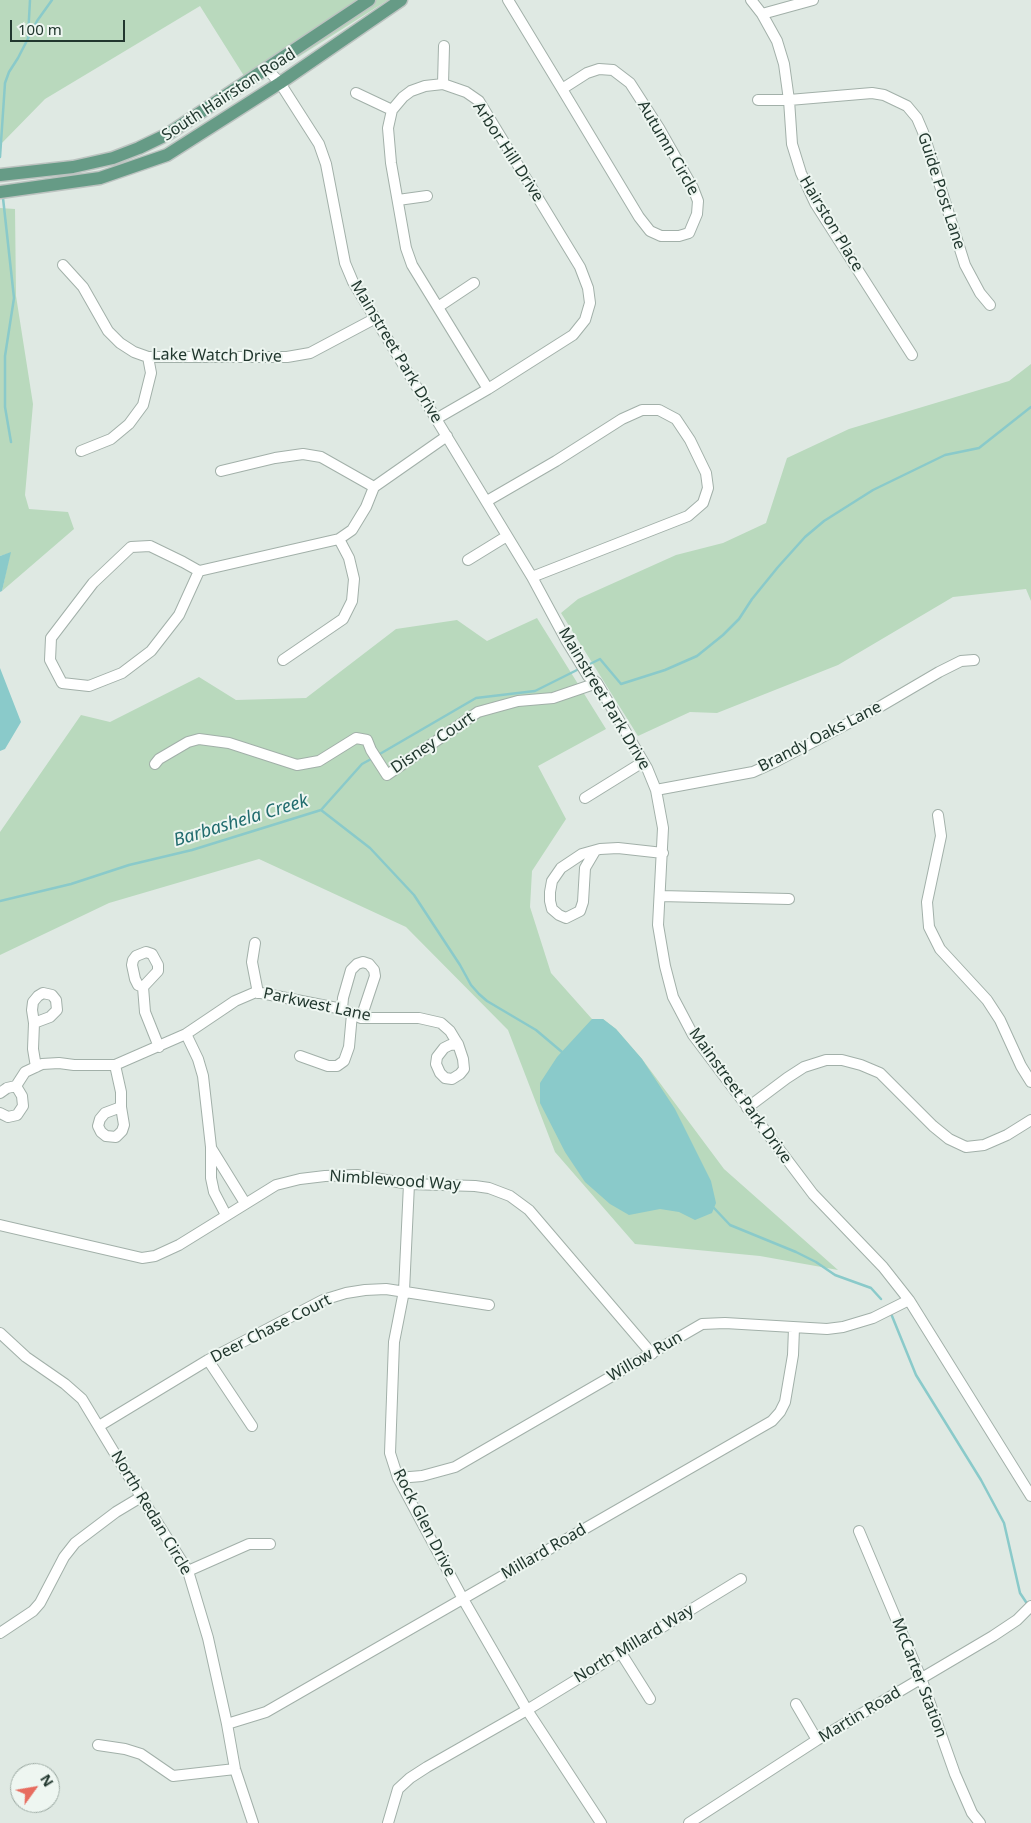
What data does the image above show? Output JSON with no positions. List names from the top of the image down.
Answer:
{
  "streets": {
    "main road": ["South Hairston Road"],
    "street": [
      "Autumn Circle",
      "Arbor Hill Drive",
      "Guide Post Lane",
      "Hairston Place",
      "Mainstreet Park Drive",
      "Lake Watch Drive",
      "Brandy Oaks Lane",
      "Disney Court",
      "Parkwest Lane",
      "Nimblewood Way",
      "Deer Chase Court",
      "Willow Run",
      "North Redan Circle",
      "Rock Glen Drive",
      "Millard Road",
      "North Millard Way",
      "McCarter Station",
      "Martin Road"
    ]
  },
  "crossings": [
    ["South Hairston Road", "Mainstreet Park Drive"],
    ["Arbor Hill Drive", "Mainstreet Park Drive"],
    ["Guide Post Lane", "Hairston Place"],
    ["Mainstreet Park Drive", "Lake Watch Drive"],
    ["Mainstreet Park Drive", "Brandy Oaks Lane"],
    ["Mainstreet Park Drive", "Disney Court"],
    ["Mainstreet Park Drive", "Willow Run"],
    ["Nimblewood Way", "Willow Run"],
    ["Nimblewood Way", "Rock Glen Drive"],
    ["Deer Chase Court", "North Redan Circle"],
    ["Deer Chase Court", "Rock Glen Drive"],
    ["Willow Run", "Rock Glen Drive"],
    ["Willow Run", "Millard Road"],
    ["North Redan Circle", "Millard Road"],
    ["Rock Glen Drive", "Millard Road"],
    ["Rock Glen Drive", "North Millard Way"],
    ["McCarter Station", "Martin Road"]
  ],
  "water": ["Barbashela Creek"],
  "scale_bar": "100 m",
  "north": "top right"
}
